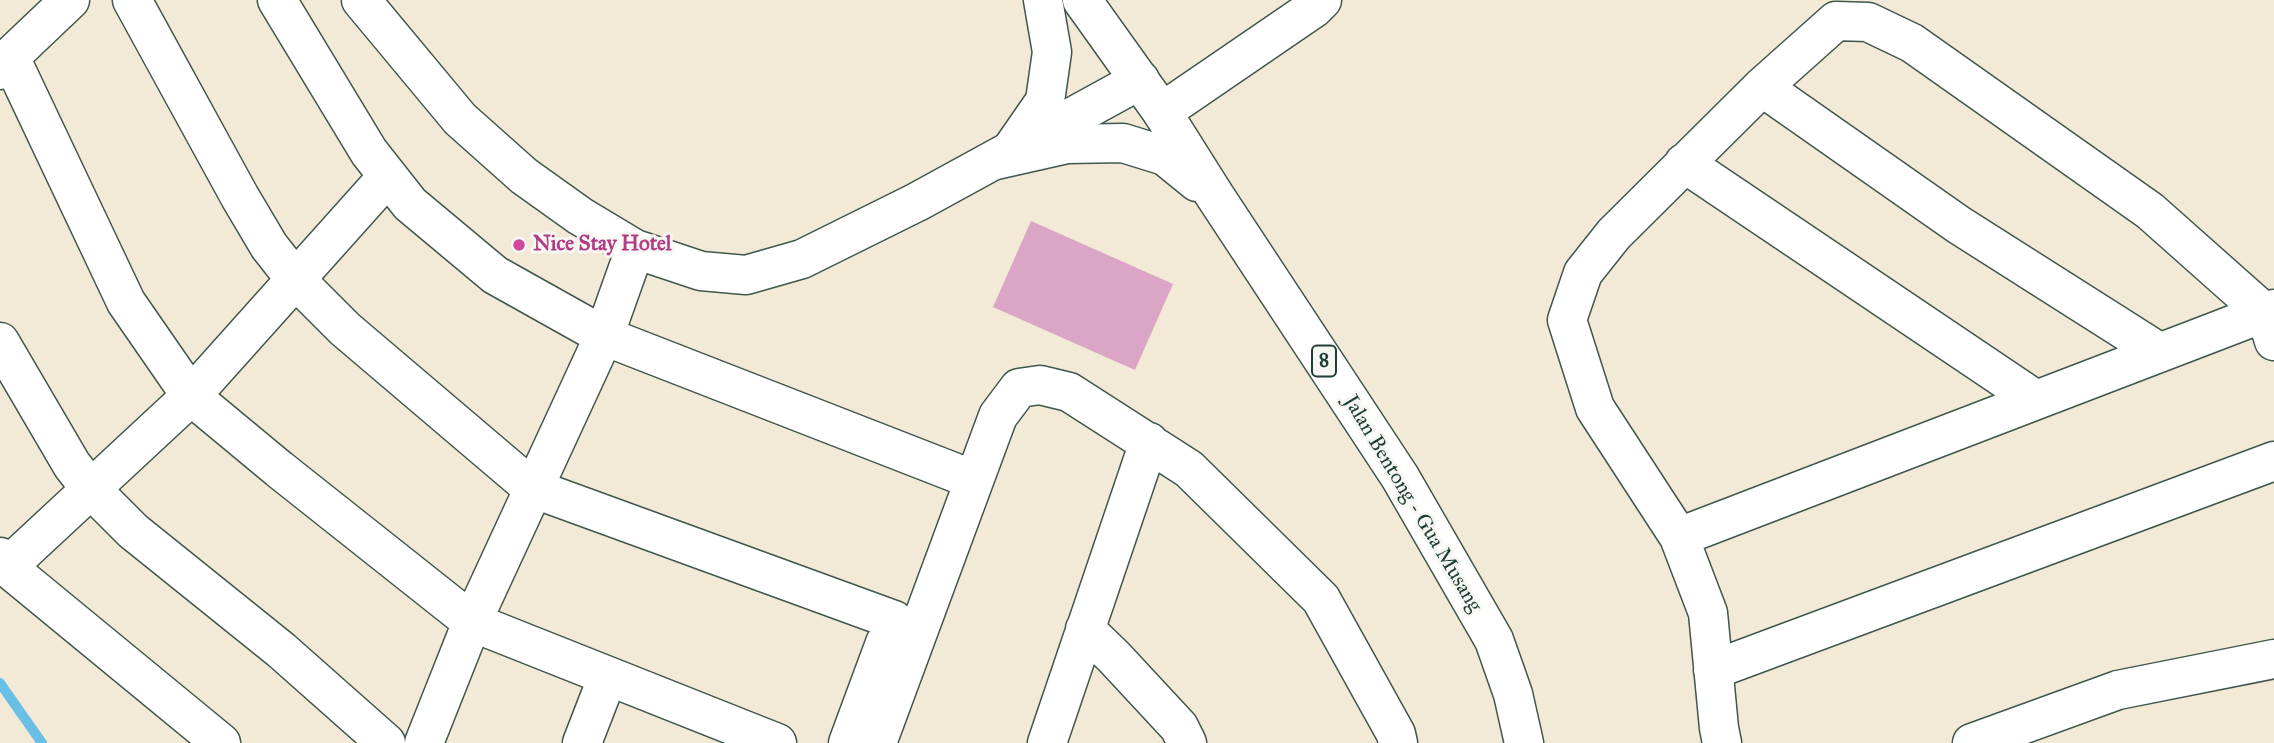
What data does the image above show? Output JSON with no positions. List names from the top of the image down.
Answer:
{
  "streets": {
    "street": ["8", "Jalan Bentong - Gua Musang"]
  },
  "places": ["Nice Stay Hotel"]
}
